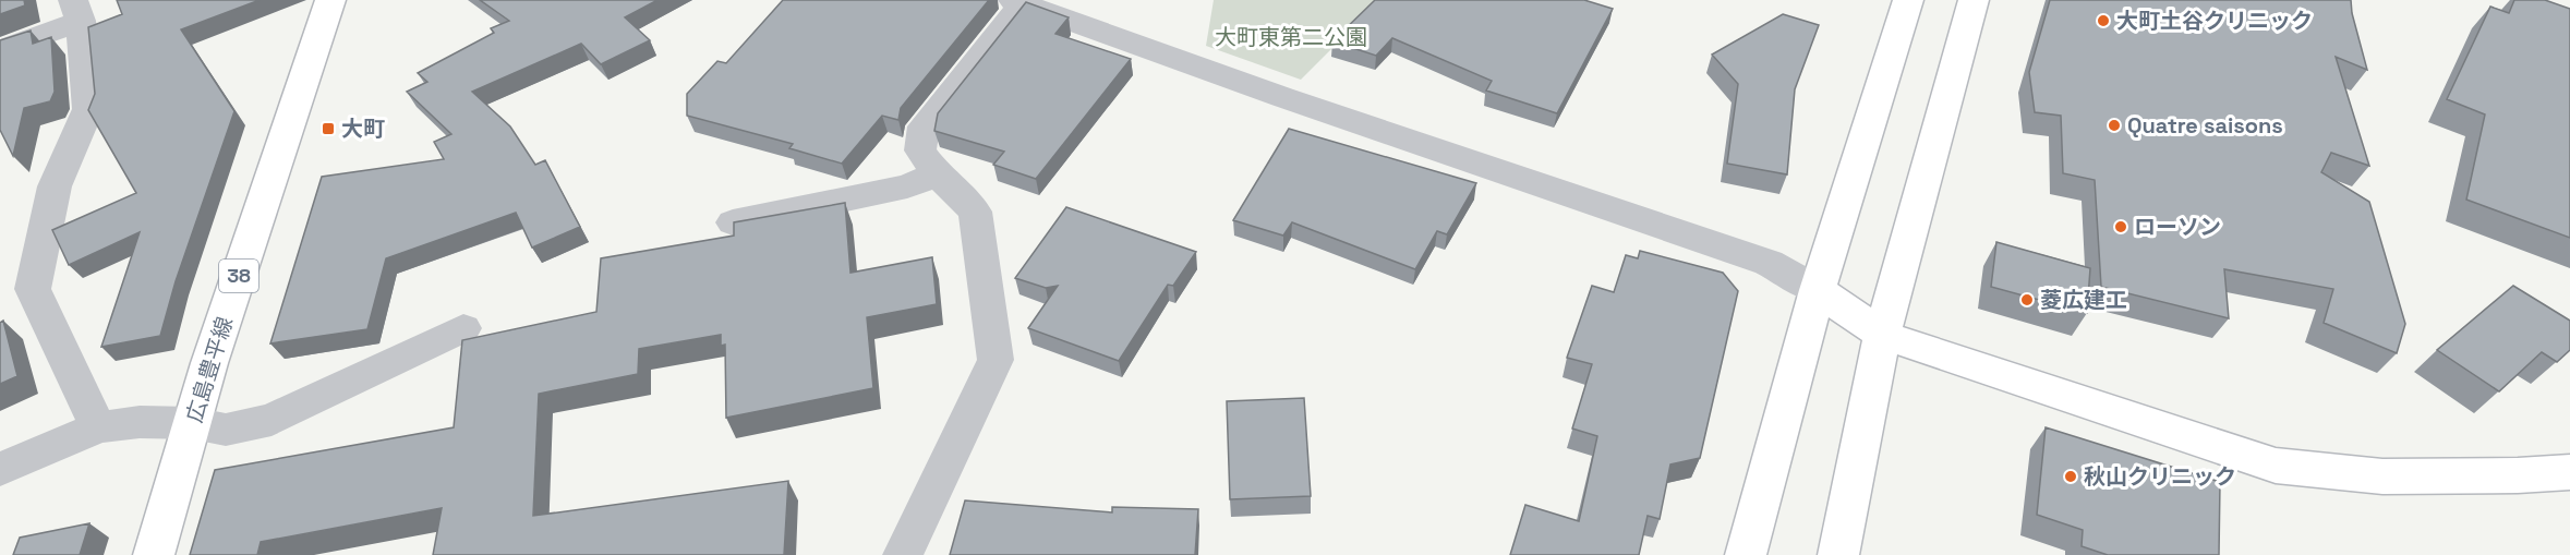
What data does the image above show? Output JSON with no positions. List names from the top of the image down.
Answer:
{
  "streets": {
    "street": ["38", "広島豊平線"]
  },
  "parks": ["大町東第二公園"],
  "places": {
    "other": [
      "大町土谷クリニック",
      "Quatre saisons",
      "ローソン",
      "菱広建工",
      "秋山クリニック"
    ],
    "transit": ["大町"]
  }
}
